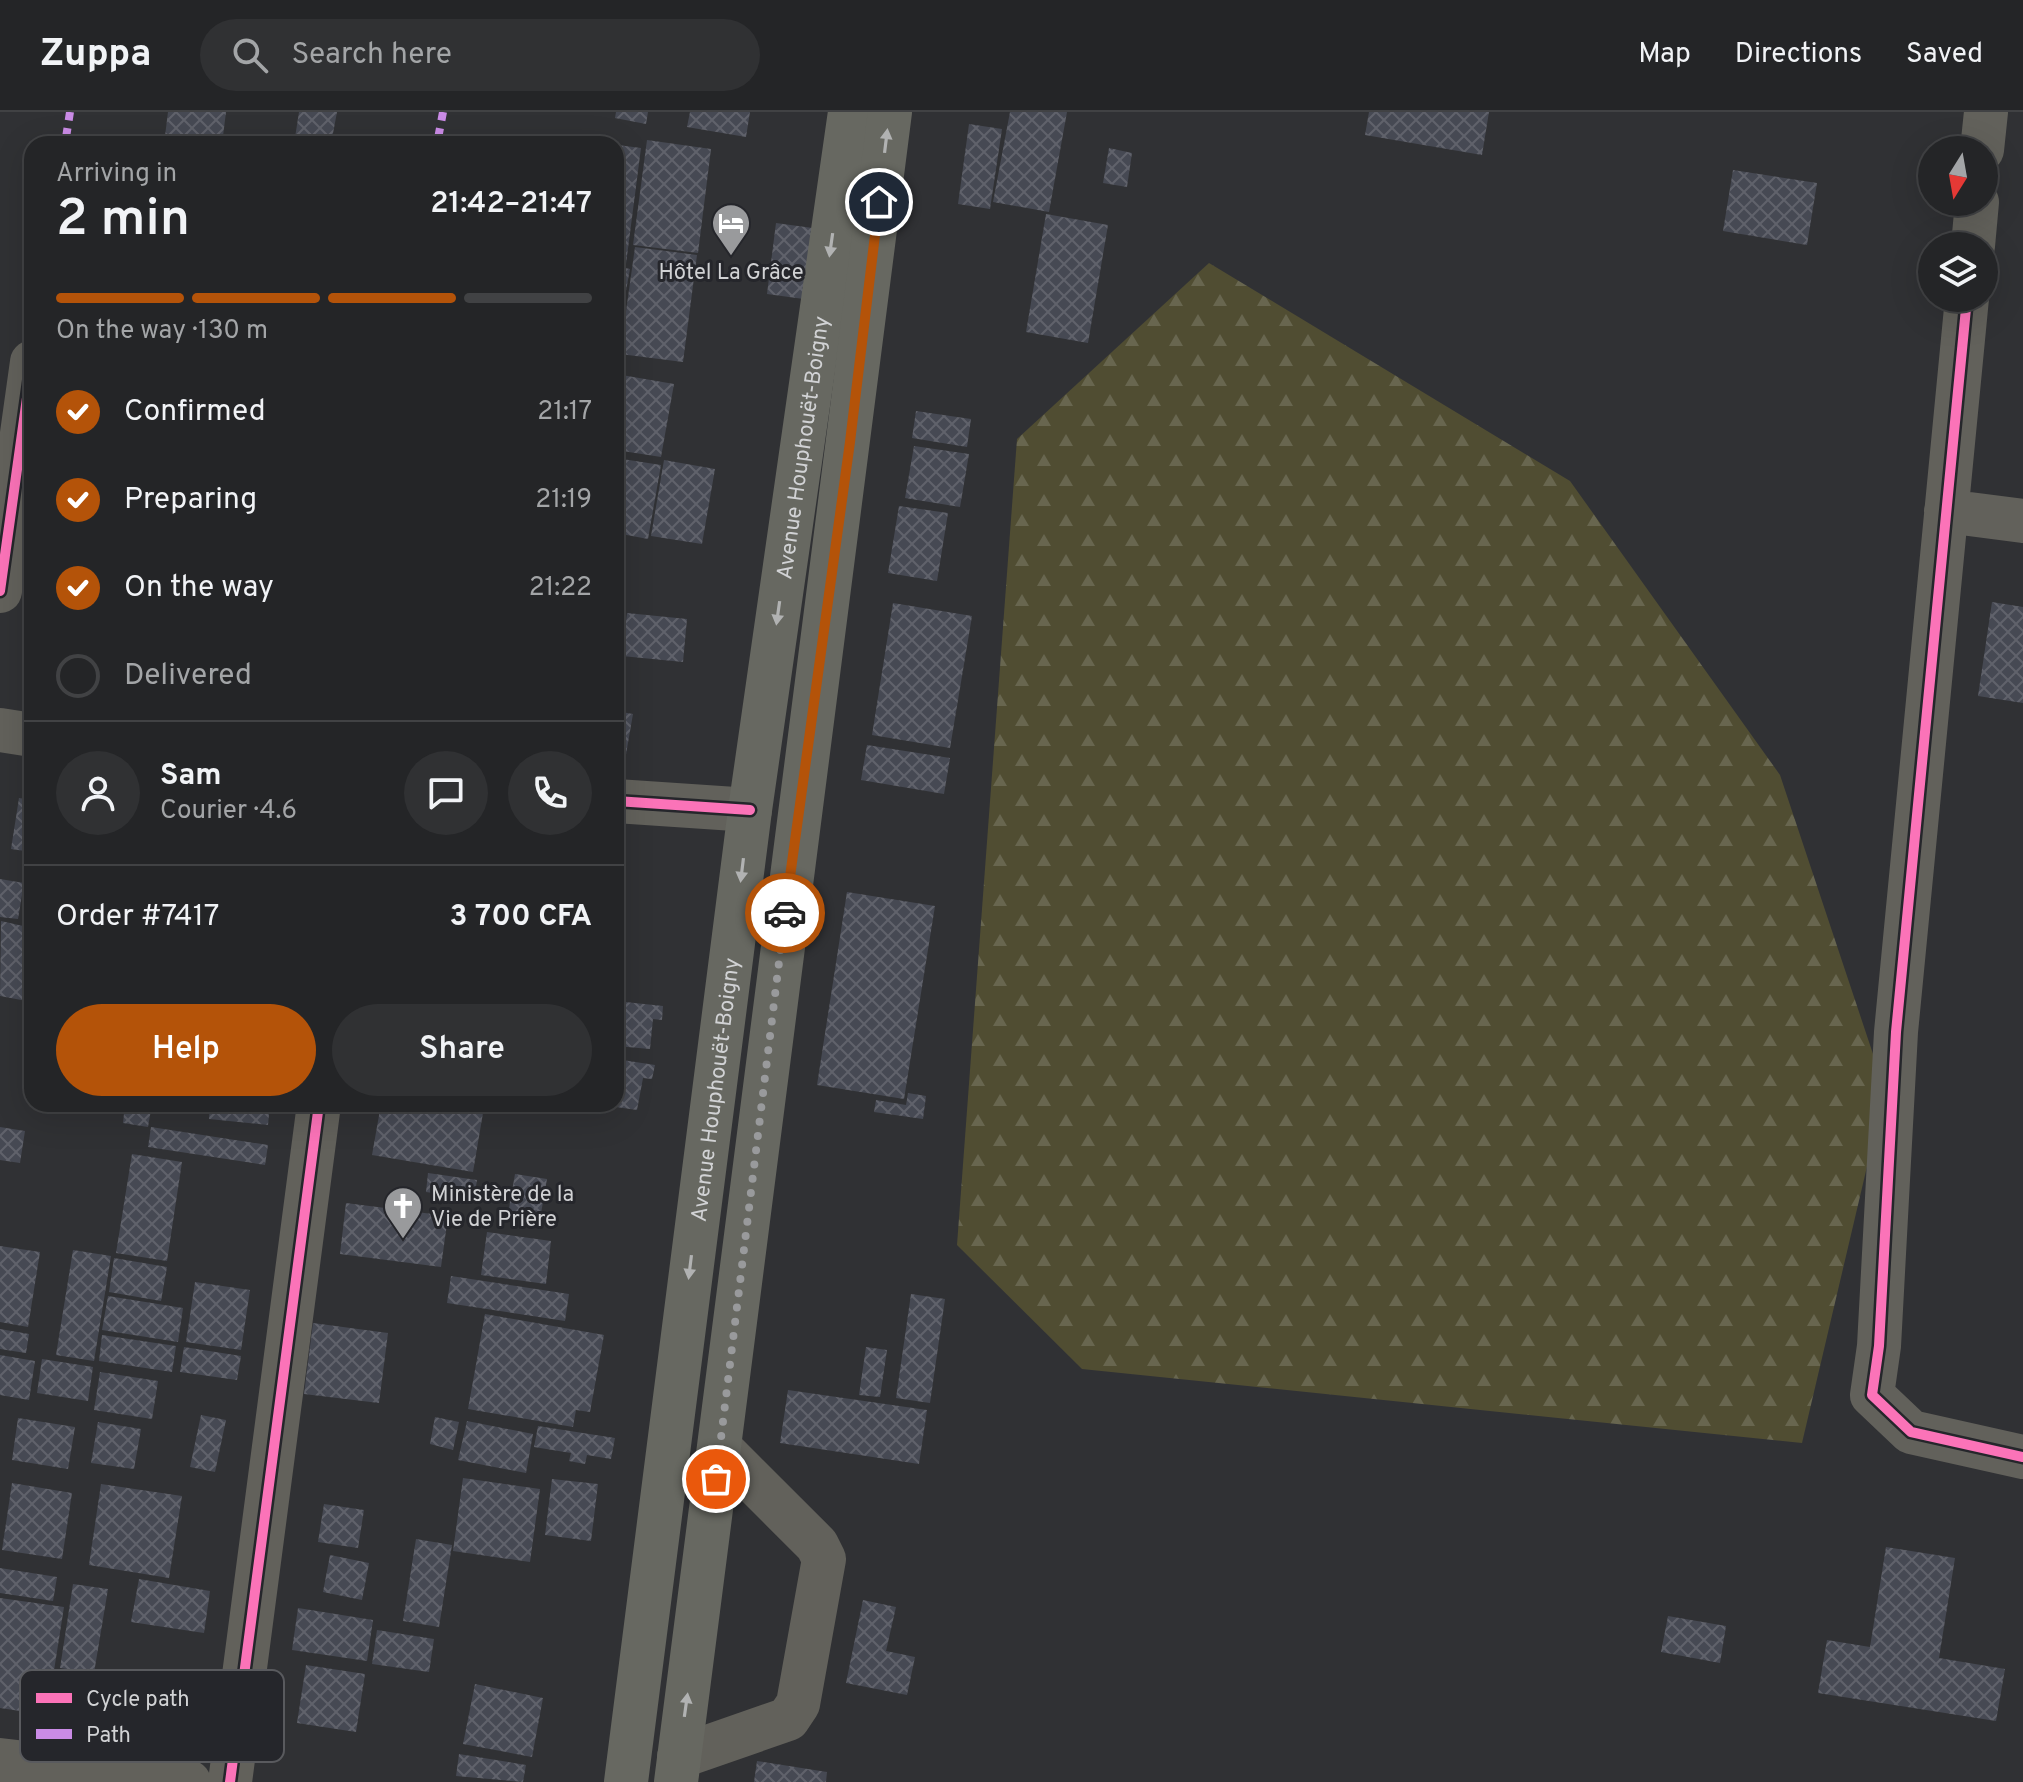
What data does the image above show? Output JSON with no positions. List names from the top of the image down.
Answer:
{
  "streets": {
    "highway": ["Avenue Houphouët-Boigny"]
  },
  "places": {
    "hotel": ["Hôtel La Grâce"],
    "church": ["Ministère de la Vie de Prière"]
  },
  "legend": ["Cycle path", "Path"],
  "north": "bottom",
  "page": {
    "header": "Zuppa",
    "search": "Search here",
    "nav": ["Map", "Directions", "Saved"],
    "heading": ["2 min", "Arriving in", "21:42–21:47"],
    "panel": [
      "Sam",
      "Courier · 4.6",
      "Order #7417",
      "3 700 CFA"
    ],
    "bar": "On the way · 130 m",
    "list": [
      ["Confirmed", "21:17"],
      ["Preparing", "21:19"],
      ["On the way", "21:22"],
      "Delivered"
    ],
    "buttons": ["Help", "Share"]
  }
}
